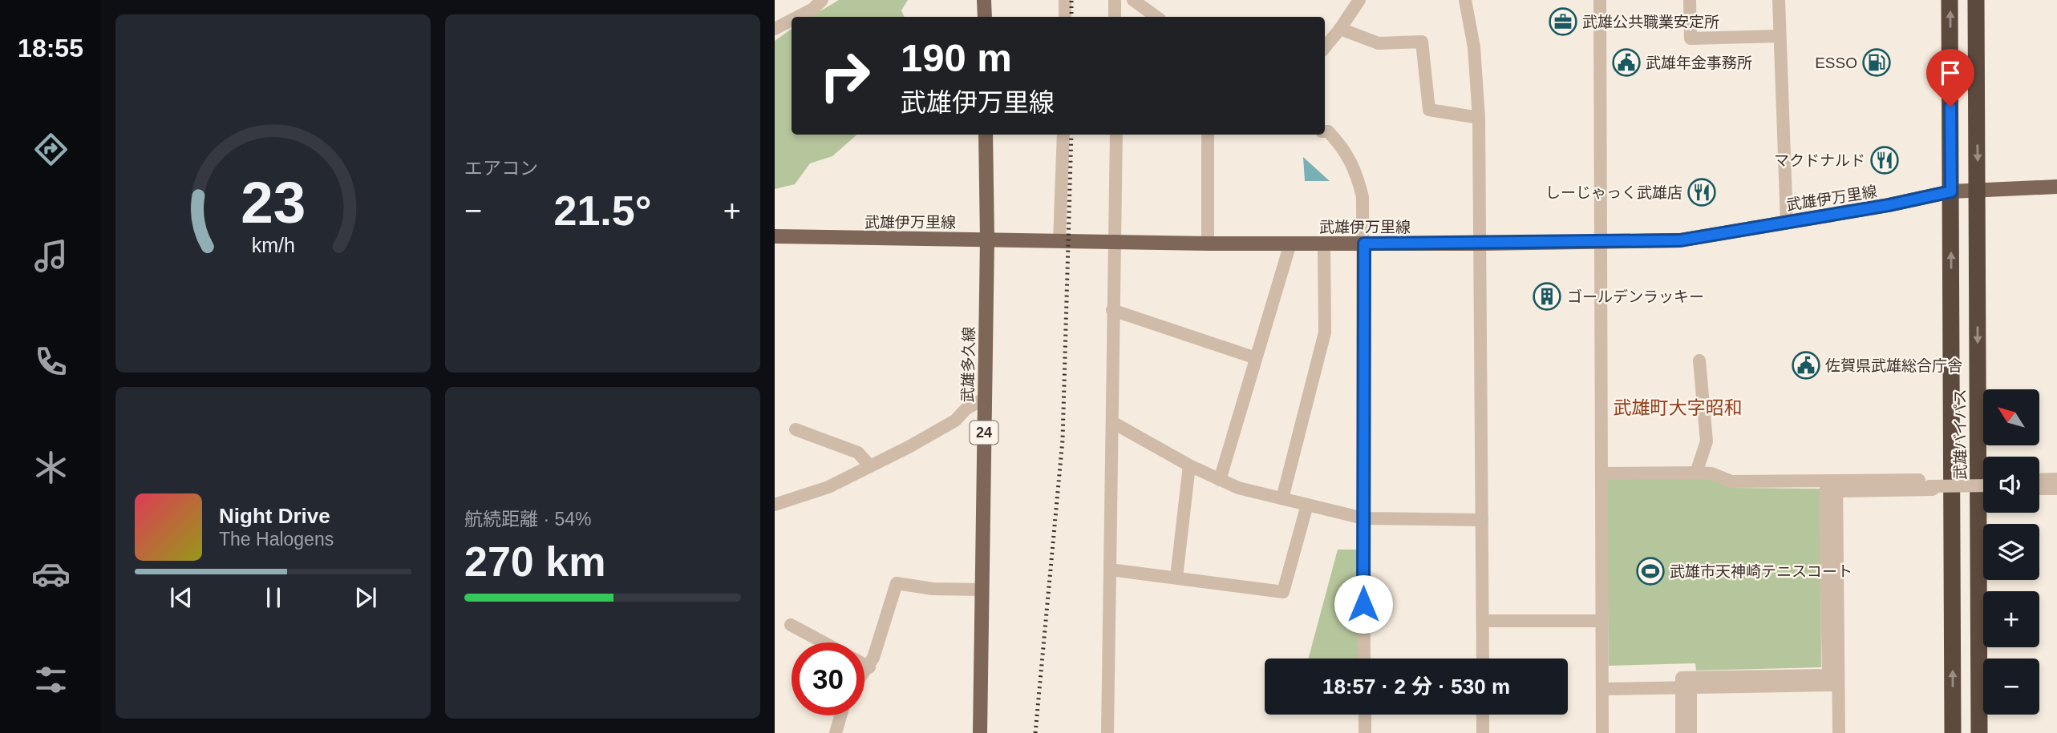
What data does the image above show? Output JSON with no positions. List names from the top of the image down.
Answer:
{
  "streets": {
    "highway": ["武雄バイパス"],
    "main road": ["武雄伊万里線", "武雄多久線", "24"]
  },
  "crossings": [
    ["武雄伊万里線", "武雄多久線"],
    ["武雄伊万里線", "武雄バイパス"]
  ],
  "districts": ["武雄町大字昭和"],
  "places": {
    "office": ["武雄公共職業安定所"],
    "public building": ["武雄年金事務所", "佐賀県武雄総合庁舎"],
    "fuel station": ["ESSO"],
    "restaurant": ["マクドナルド", "しーじゃっく武雄店"],
    "building": ["ゴールデンラッキー"],
    "sports": ["武雄市天神崎テニスコート"]
  },
  "north": "top left",
  "page": {
    "tabs": "18:55",
    "tile": [
      "エアコン",
      ["航続距離 · 54%", "270 km"]
    ],
    "turn": ["190 m", "武雄伊万里線"],
    "heat": ["−", "21.5°", "+"],
    "map_buttons": ["+", "−"],
    "song": ["Night Drive", "The Halogens"],
    "limit": "30",
    "trip": "18:57 · 2 分 · 530 m",
    "gauge": ["23", "km/h"]
  }
}
